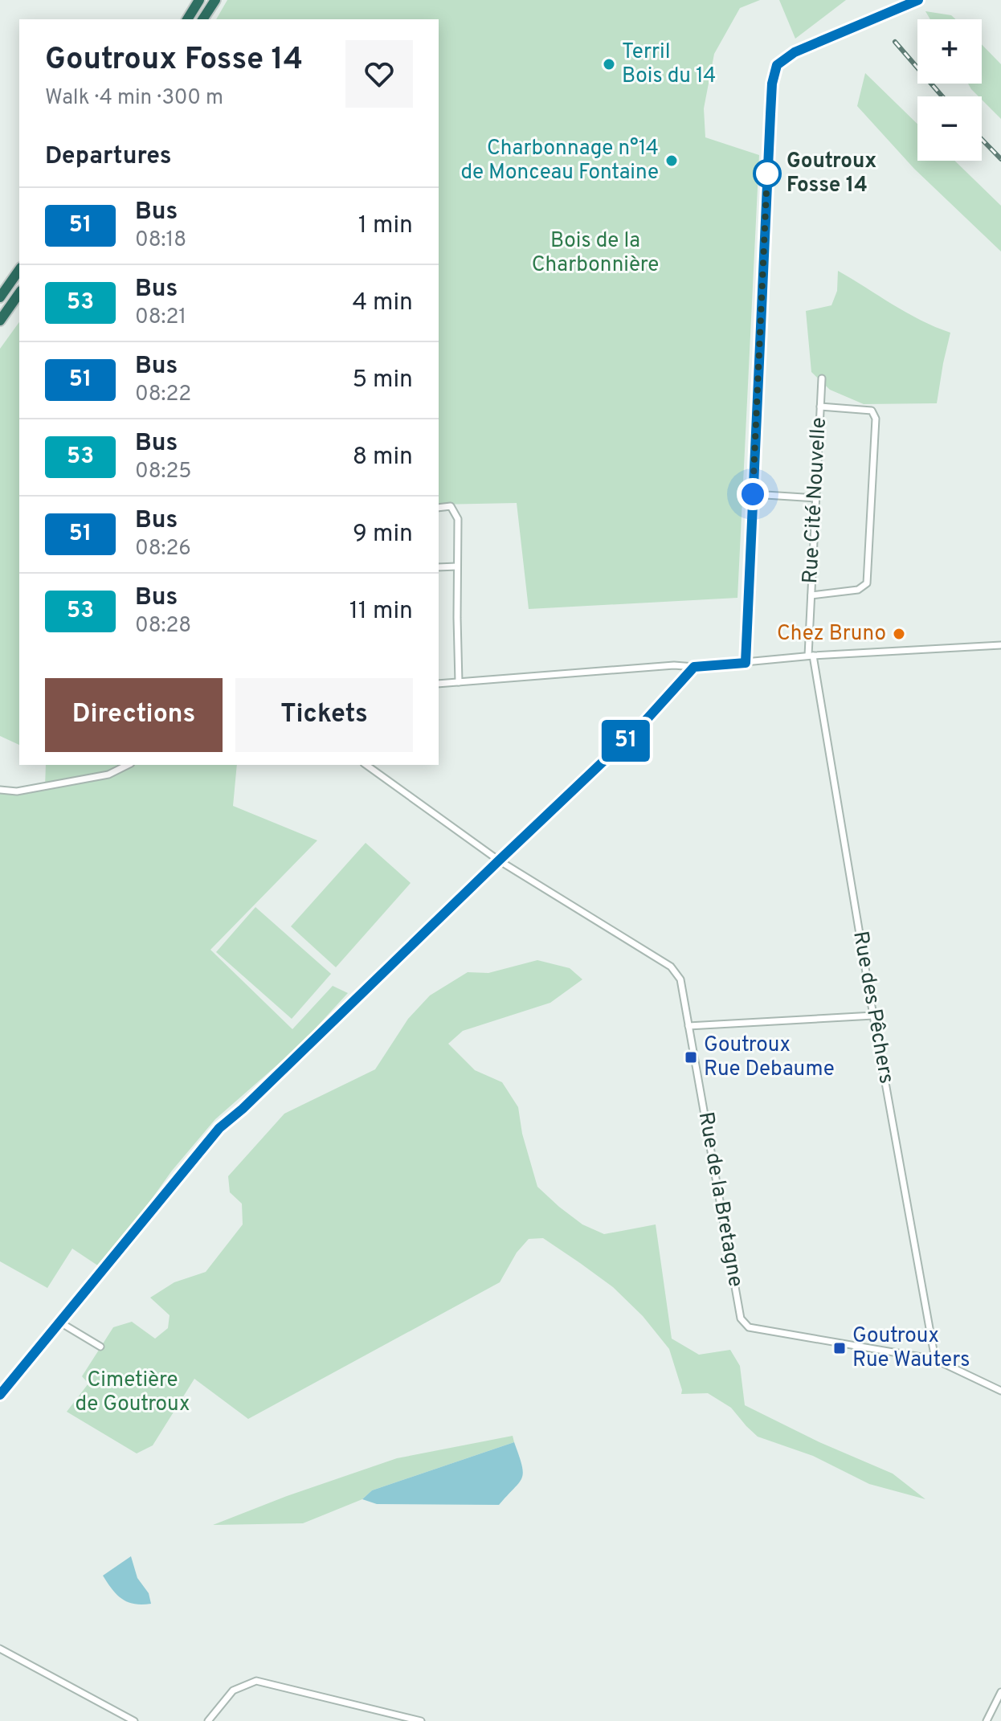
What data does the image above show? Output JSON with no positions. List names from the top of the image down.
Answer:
{
  "streets": {
    "street": ["Rue Cité Nouvelle", "Rue des Pêchers", "Rue de la Bretagne"]
  },
  "crossings": [
    ["Rue Cité Nouvelle", "Rue des Pêchers"],
    ["Rue des Pêchers", "Rue de la Bretagne"]
  ],
  "parks": ["Bois de la Charbonnière", "Cimetière de Goutroux"],
  "places": {
    "other": [
      "Terril Bois du 14",
      "Charbonnage n°14 de Monceau Fontaine",
      "Goutroux Fosse 14",
      "Chez Bruno"
    ],
    "transit": ["Goutroux Rue Debaume", "Goutroux Rue Wauters"]
  },
  "lines": ["bus line 51"],
  "page": {
    "on_map": "51",
    "map_buttons": ["+", "−"],
    "heading": [
      ["Goutroux Fosse 14", "Walk · 4 min · 300 m"],
      "Departures"
    ],
    "list": [
      {
        "mark": "51",
        "name": "Bus",
        "note": "08:18",
        "value": "1 min"
      },
      {
        "mark": "53",
        "name": "Bus",
        "note": "08:21",
        "value": "4 min"
      },
      {
        "mark": "51",
        "name": "Bus",
        "note": "08:22",
        "value": "5 min"
      },
      {
        "mark": "53",
        "name": "Bus",
        "note": "08:25",
        "value": "8 min"
      },
      {
        "mark": "51",
        "name": "Bus",
        "note": "08:26",
        "value": "9 min"
      },
      {
        "mark": "53",
        "name": "Bus",
        "note": "08:28",
        "value": "11 min"
      }
    ],
    "buttons": ["Directions", "Tickets"]
  }
}
